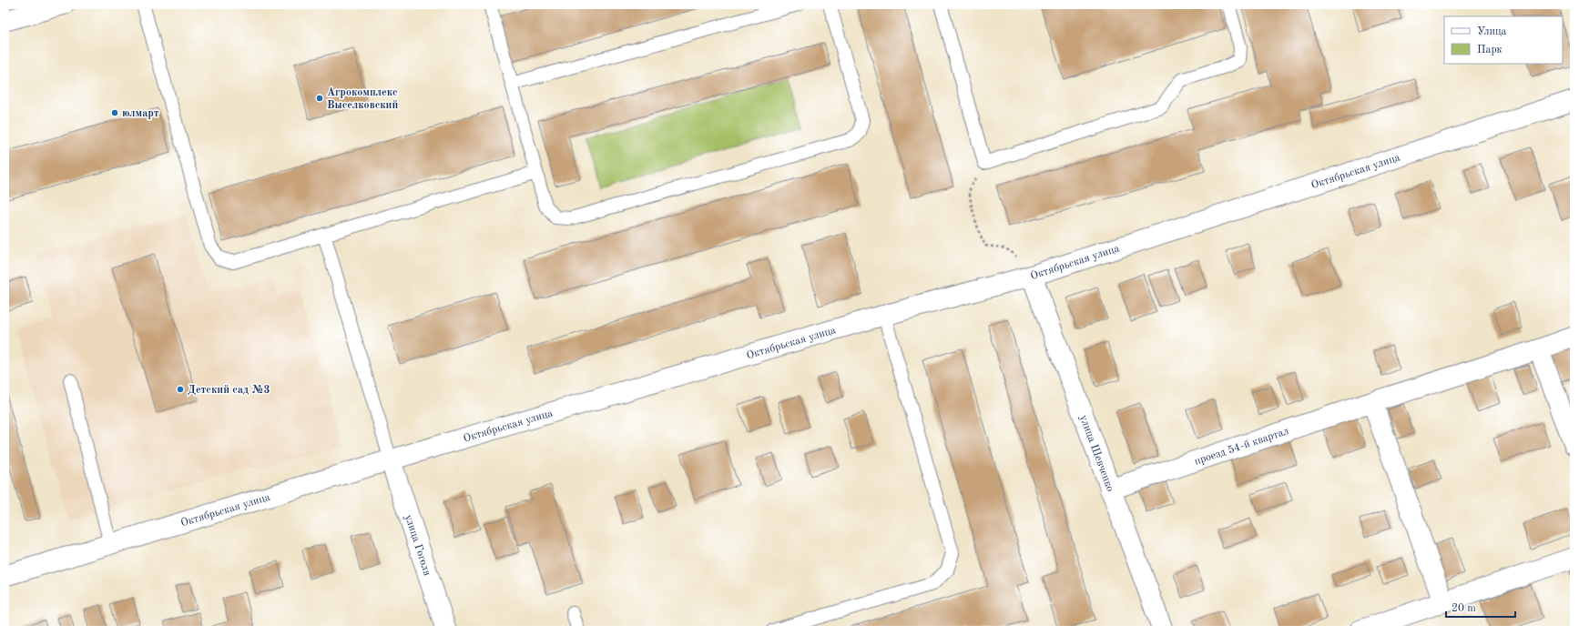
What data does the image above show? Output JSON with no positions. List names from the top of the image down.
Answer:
{
  "streets": {
    "street": [
      "Октябрьская улица",
      "проезд 54-й квартал",
      "улица Шевченко",
      "улица Гоголя"
    ]
  },
  "crossings": [
    ["Октябрьская улица", "улица Шевченко"],
    ["Октябрьская улица", "улица Гоголя"],
    ["проезд 54-й квартал", "улица Шевченко"]
  ],
  "places": ["Агрокомплекс Выселковский", "юлмарт", "Детский сад №3"],
  "legend": ["Улица", "Парк"],
  "scale_bar": "20 m"
}
